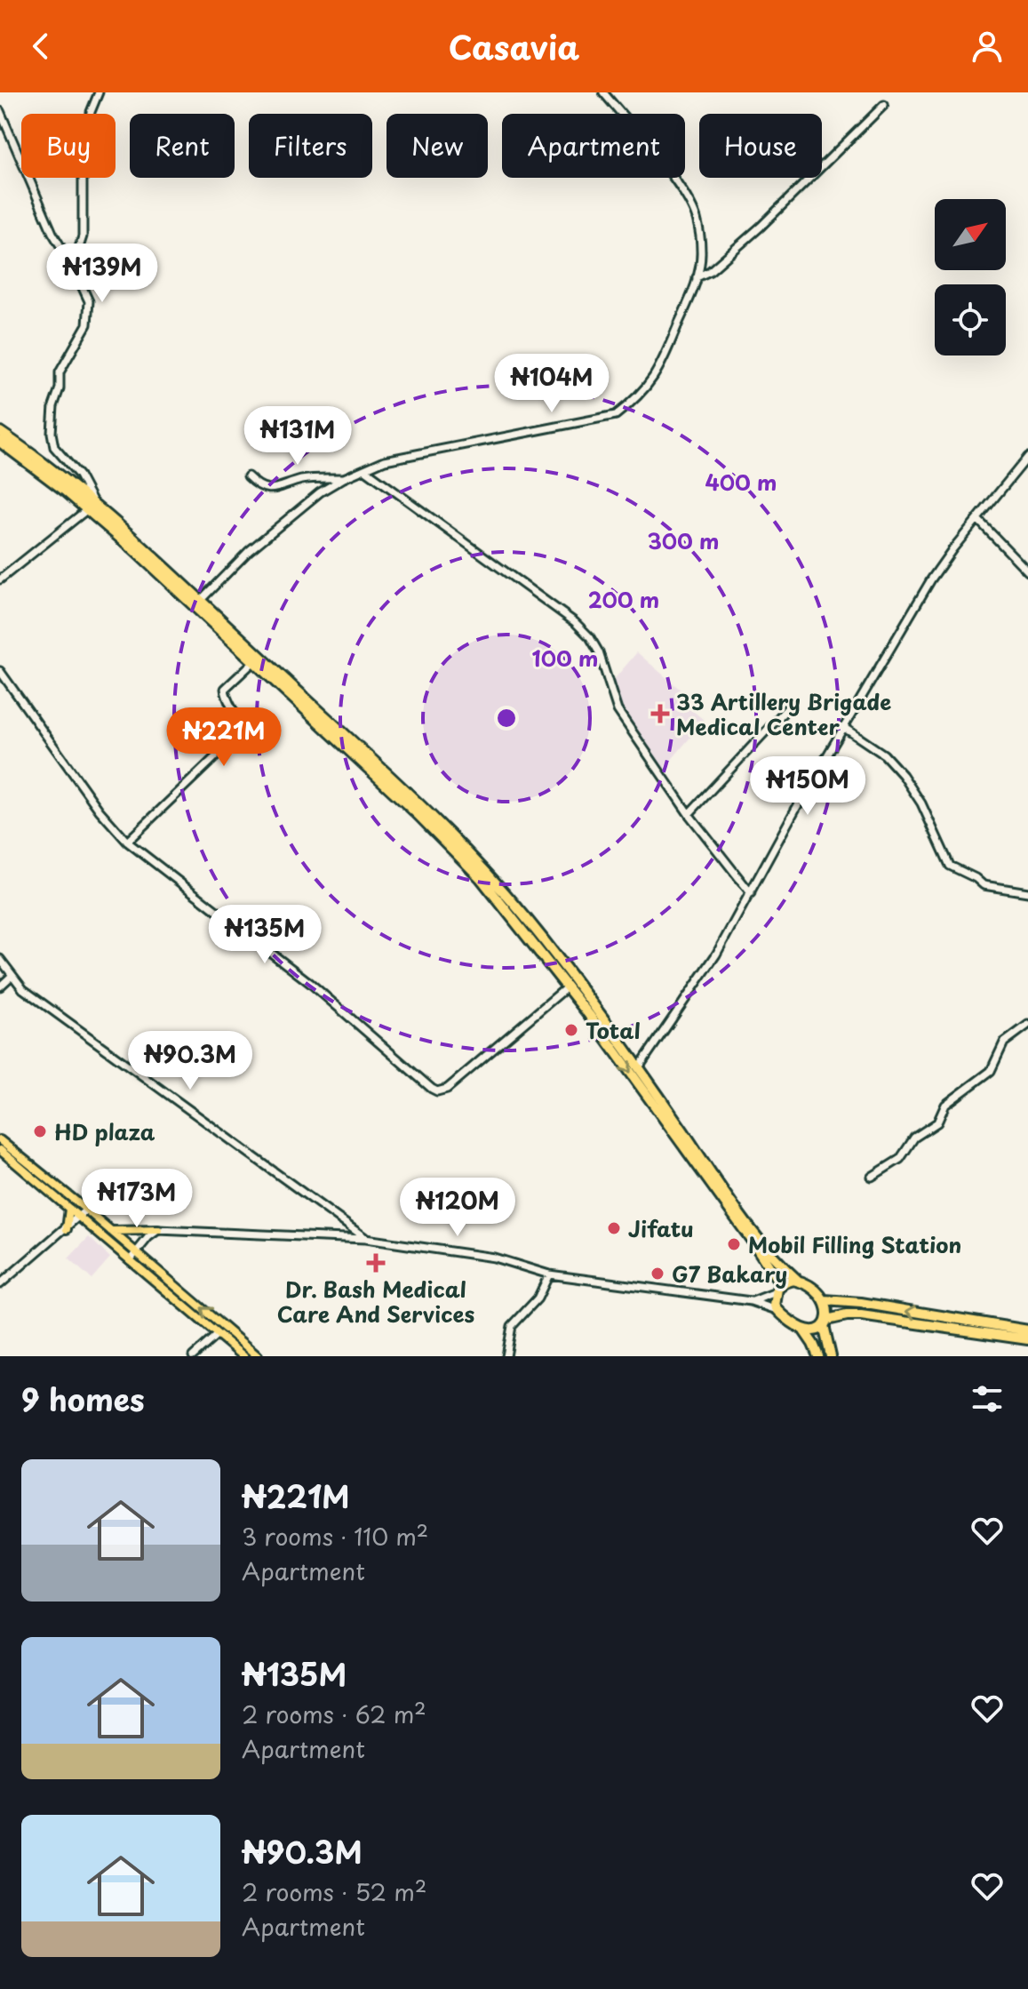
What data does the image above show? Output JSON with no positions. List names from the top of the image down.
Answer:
{
  "places": {
    "health": ["33 Artillery Brigade Medical Center", "Dr. Bash Medical Care And Services"],
    "other": [
      "Total",
      "HD plaza",
      "Jifatu",
      "Mobil Filling Station",
      "G7 Bakary"
    ]
  },
  "north": "top right",
  "page": {
    "header": "Casavia",
    "chip": [
      "Buy",
      "Rent",
      "Filters",
      "New",
      "Apartment",
      "House"
    ],
    "price": [
      "₦139M",
      "₦104M",
      "₦131M",
      "₦221M",
      "₦150M",
      "₦135M",
      "₦90.3M",
      "₦173M",
      "₦120M"
    ],
    "heading": "9 homes",
    "list": [
      {
        "name": "₦221M",
        "note": "3 rooms · 110 m² · Apartment"
      },
      {
        "name": "₦135M",
        "note": "2 rooms · 62 m² · Apartment"
      },
      {
        "name": "₦90.3M",
        "note": "2 rooms · 52 m² · Apartment"
      }
    ]
  },
  "rings": [
    "400 m",
    "300 m",
    "200 m",
    "100 m"
  ]
}
